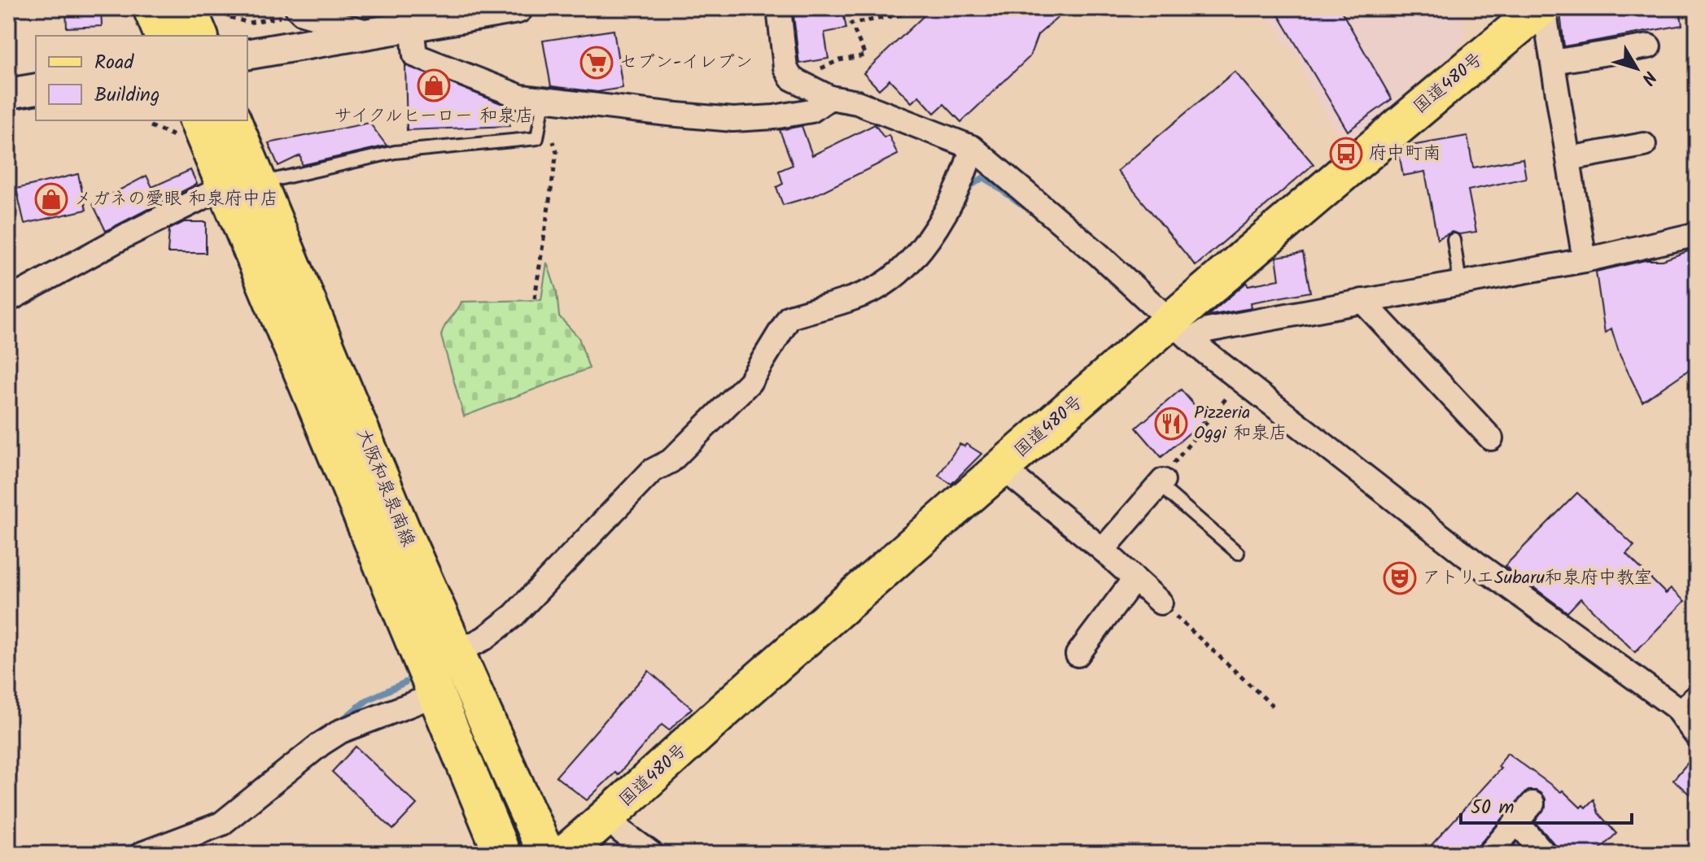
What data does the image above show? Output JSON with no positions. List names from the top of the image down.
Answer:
{
  "streets": {
    "main road": ["国道480号", "大阪和泉泉南線"]
  },
  "places": {
    "supermarket": ["セブン-イレブン"],
    "shop": ["サイクルヒーロー 和泉店", "メガネの愛眼 和泉府中店"],
    "bus stop": ["府中町南"],
    "restaurant": ["Pizzeria Oggi 和泉店"],
    "theatre": ["アトリエSubaru和泉府中教室"]
  },
  "legend": ["Road", "Building"],
  "scale_bar": "50 m",
  "north": "bottom right"
}
